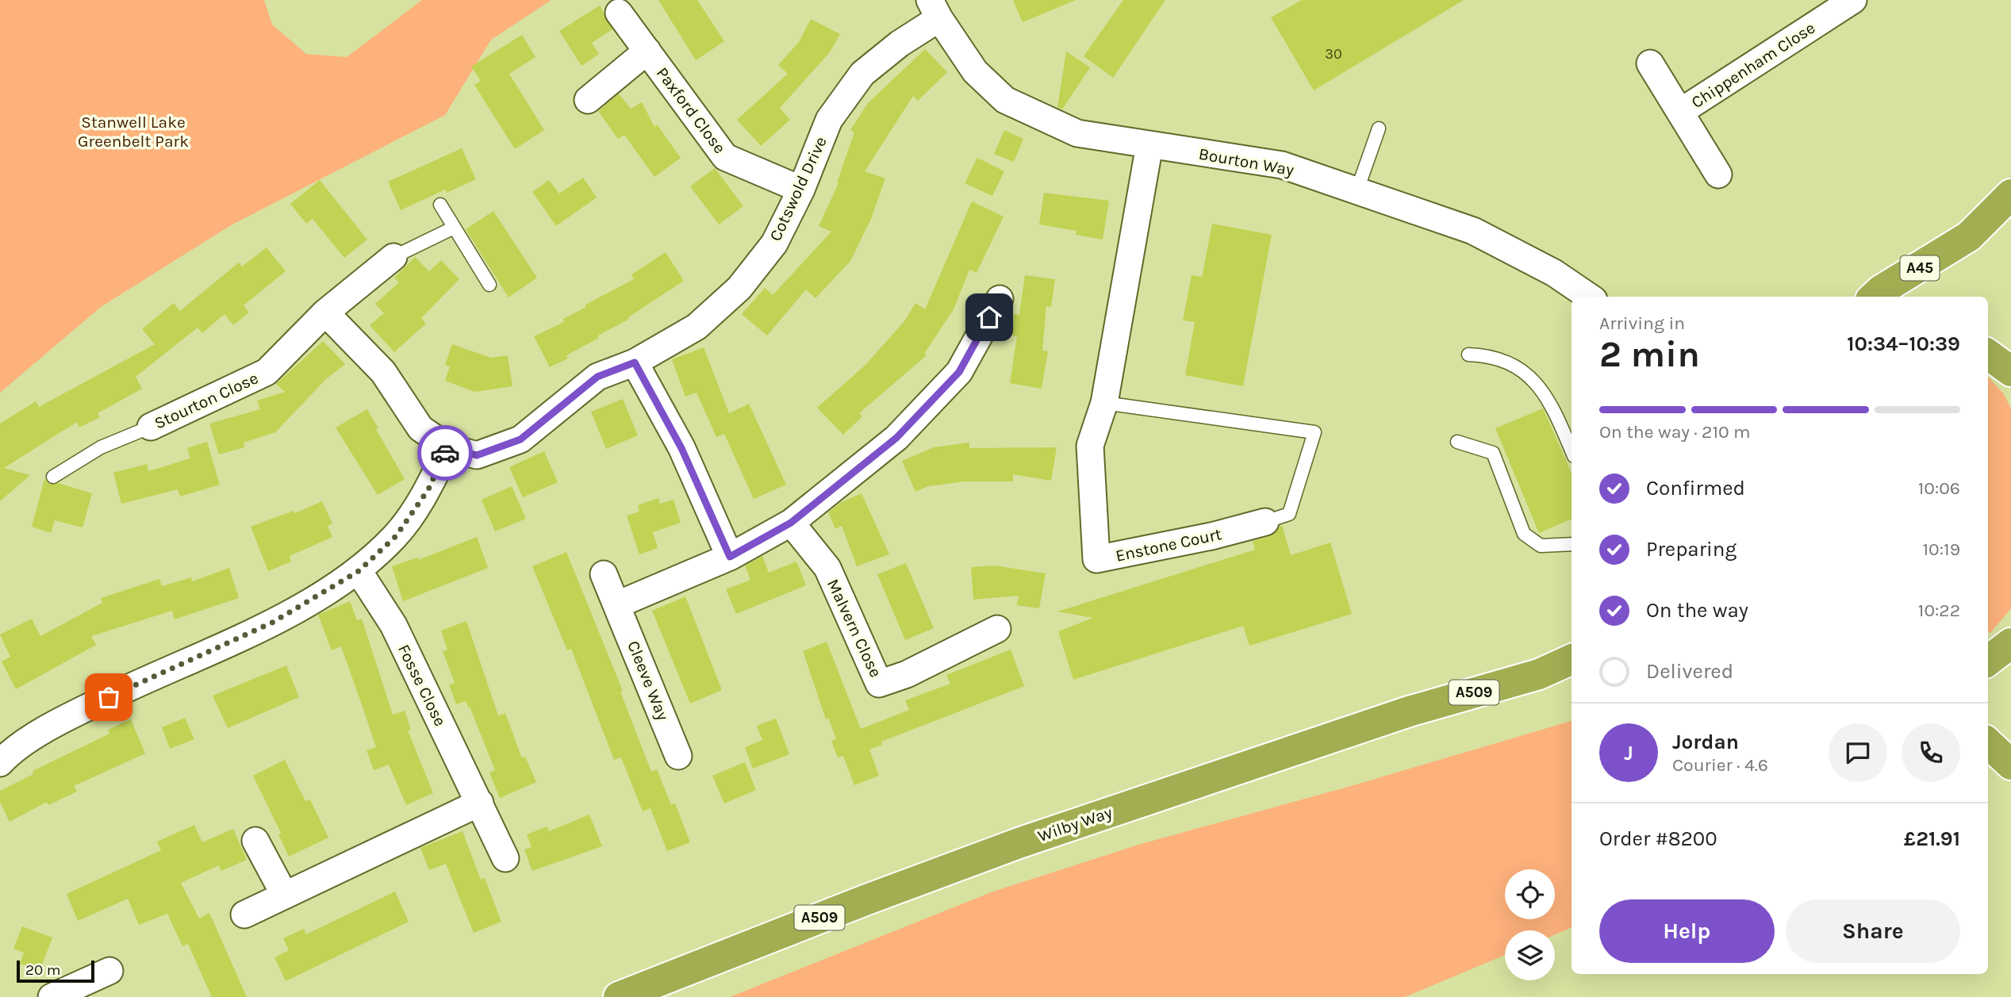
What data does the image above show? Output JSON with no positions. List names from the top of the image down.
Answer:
{
  "streets": {
    "highway": ["A45", "A509", "Wilby Way"],
    "street": [
      "Chippenham Close",
      "Paxford Close",
      "Bourton Way",
      "Cotswold Drive",
      "Stourton Close",
      "Enstone Court",
      "Malvern Close",
      "Cleeve Way",
      "Fosse Close"
    ]
  },
  "crossings": [
    ["Paxford Close", "Cotswold Drive"],
    ["Bourton Way", "Cotswold Drive"],
    ["Bourton Way", "Enstone Court"],
    ["Cotswold Drive", "Stourton Close"]
  ],
  "parks": ["Stanwell Lake Greenbelt Park"],
  "house_numbers": ["30"],
  "scale_bar": "20 m",
  "page": {
    "heading": ["2 min", "Arriving in", "10:34–10:39"],
    "panel": [
      "Jordan",
      "Courier · 4.6",
      "Order #8200",
      "£21.91"
    ],
    "bar": "On the way · 210 m",
    "list": [
      ["Confirmed", "10:06"],
      ["Preparing", "10:19"],
      ["On the way", "10:22"],
      "Delivered"
    ],
    "round": "J",
    "buttons": ["Help", "Share"],
    "scale": "20 m"
  }
}
